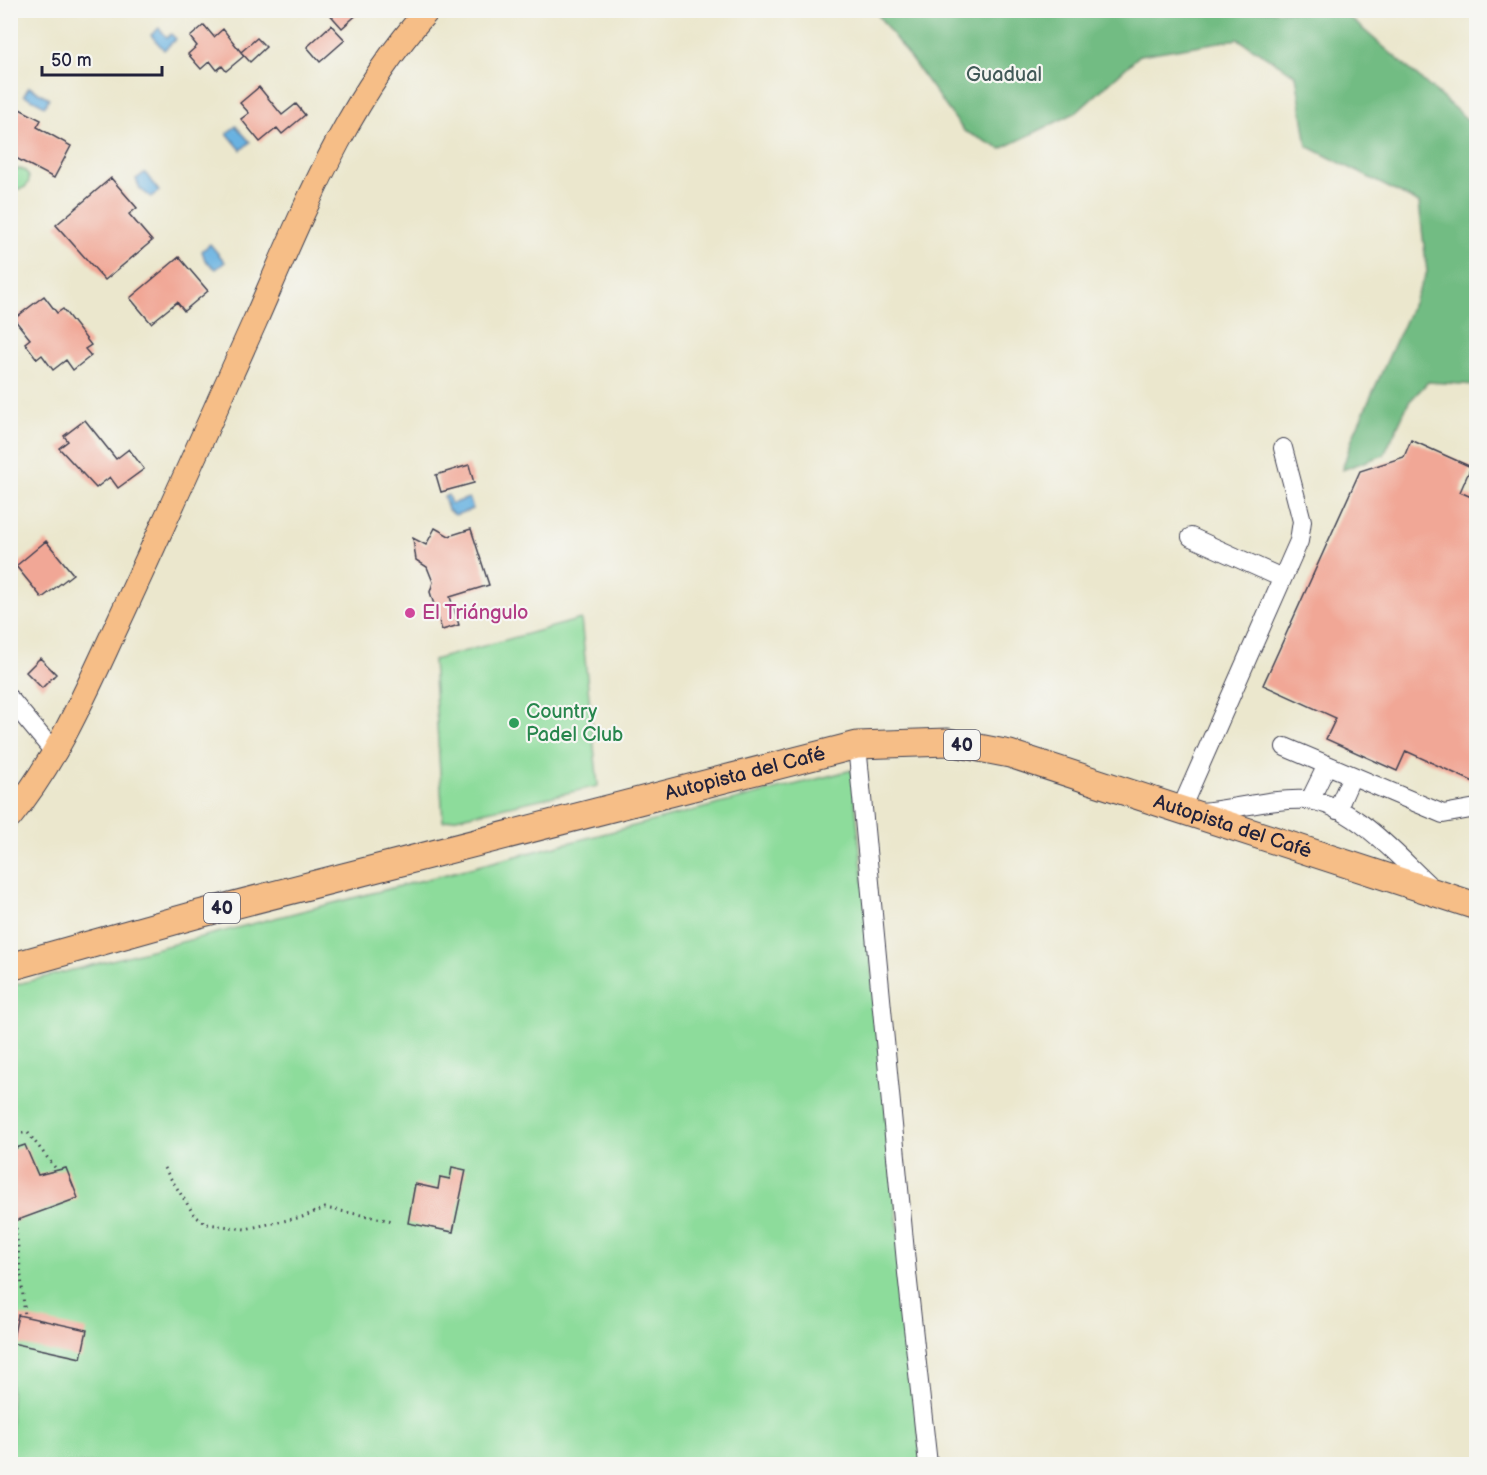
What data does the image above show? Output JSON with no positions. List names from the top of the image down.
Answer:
{
  "streets": {
    "highway": ["40", "Autopista del Café"]
  },
  "parks": ["Guadual"],
  "places": ["El Triángulo", "Country Padel Club"],
  "scale_bar": "50 m"
}
